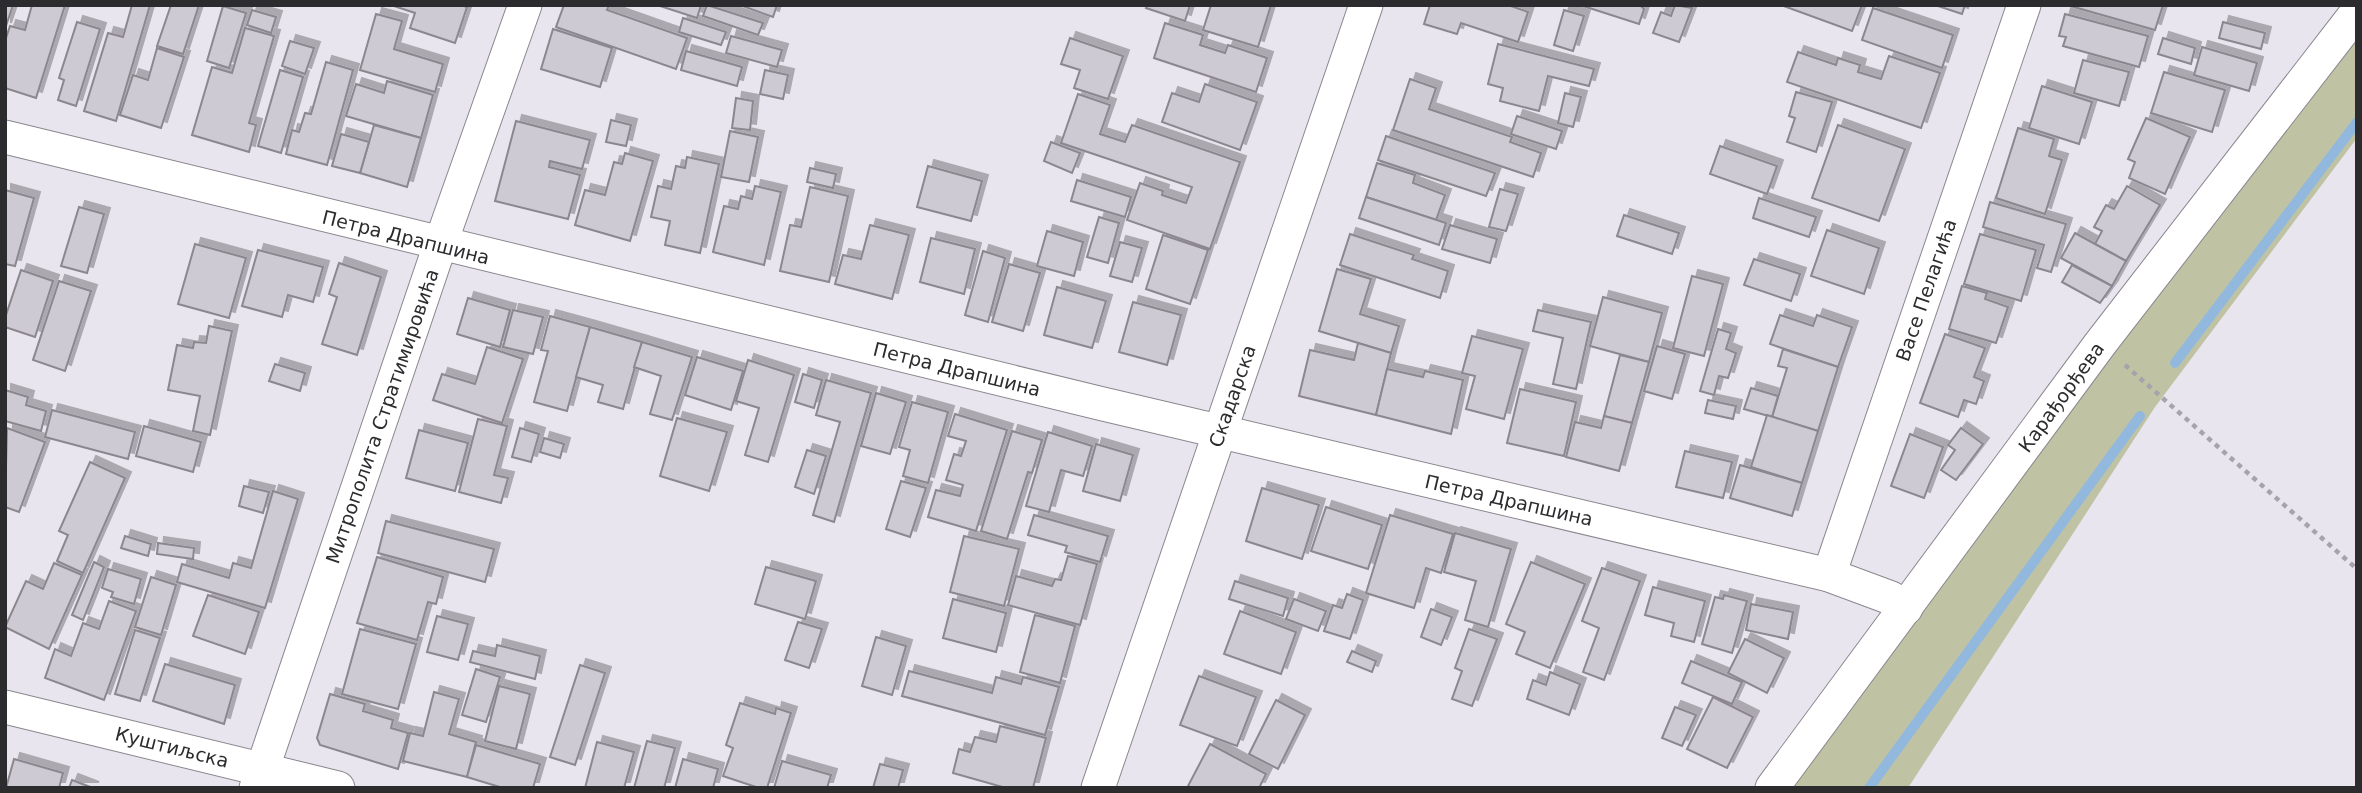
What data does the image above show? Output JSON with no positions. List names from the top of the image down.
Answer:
{
  "streets": {
    "street": [
      "Петра Драпшина",
      "Васе Пелагића",
      "Скадарска",
      "Карађорђева",
      "Митрополита Стратимировића",
      "Куштиљска"
    ]
  },
  "crossings": [
    ["Петра Драпшина", "Васе Пелагића"],
    ["Петра Драпшина", "Скадарска"],
    ["Петра Драпшина", "Карађорђева"],
    ["Петра Драпшина", "Митрополита Стратимировића"],
    ["Митрополита Стратимировића", "Куштиљска"]
  ]
}
